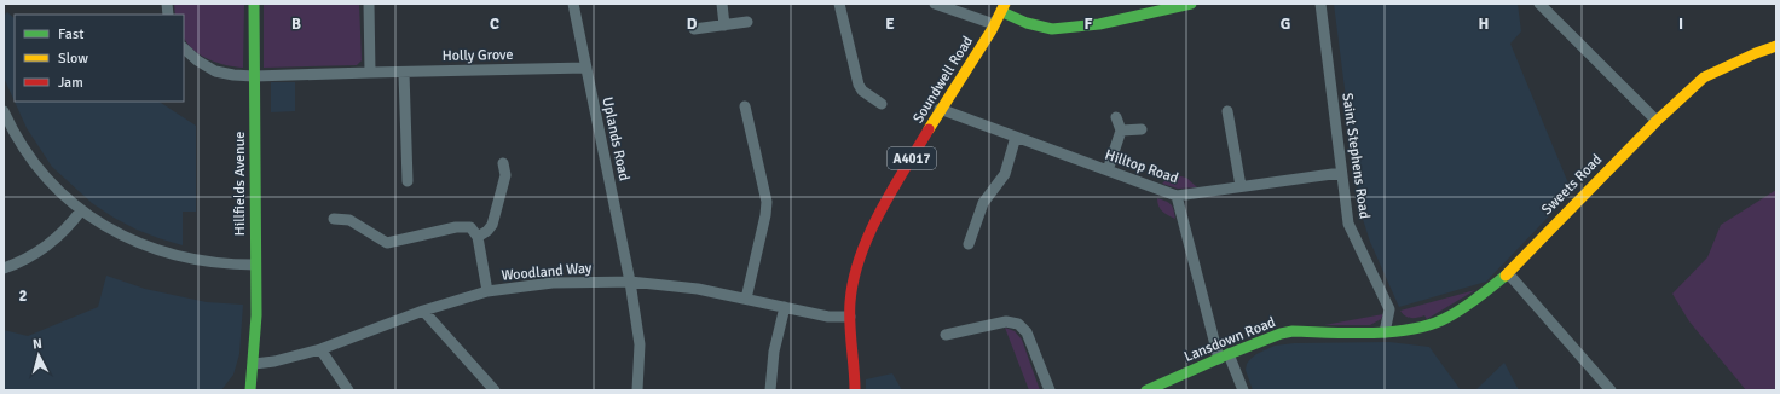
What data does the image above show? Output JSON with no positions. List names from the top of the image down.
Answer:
{
  "streets": {
    "street": [
      "Holly Grove",
      "Soundwell Road",
      "Uplands Road",
      "Saint Stephens Road",
      "A4017",
      "Hilltop Road",
      "Hillfields Avenue",
      "Sweets Road",
      "Woodland Way",
      "Lansdown Road"
    ]
  },
  "crossings": [
    ["Holly Grove", "Uplands Road"],
    ["Holly Grove", "Hillfields Avenue"],
    ["Soundwell Road", "Hilltop Road"],
    ["Soundwell Road", "Woodland Way"],
    ["Uplands Road", "Woodland Way"],
    ["Saint Stephens Road", "Hilltop Road"],
    ["Saint Stephens Road", "Sweets Road"],
    ["Saint Stephens Road", "Lansdown Road"],
    ["Hillfields Avenue", "Woodland Way"],
    ["Sweets Road", "Lansdown Road"]
  ],
  "legend": ["Fast", "Slow", "Jam"],
  "north": "top",
  "grid": {
    "columns": [
      "B",
      "C",
      "D",
      "E",
      "F",
      "G",
      "H",
      "I"
    ],
    "rows": ["2"]
  }
}
